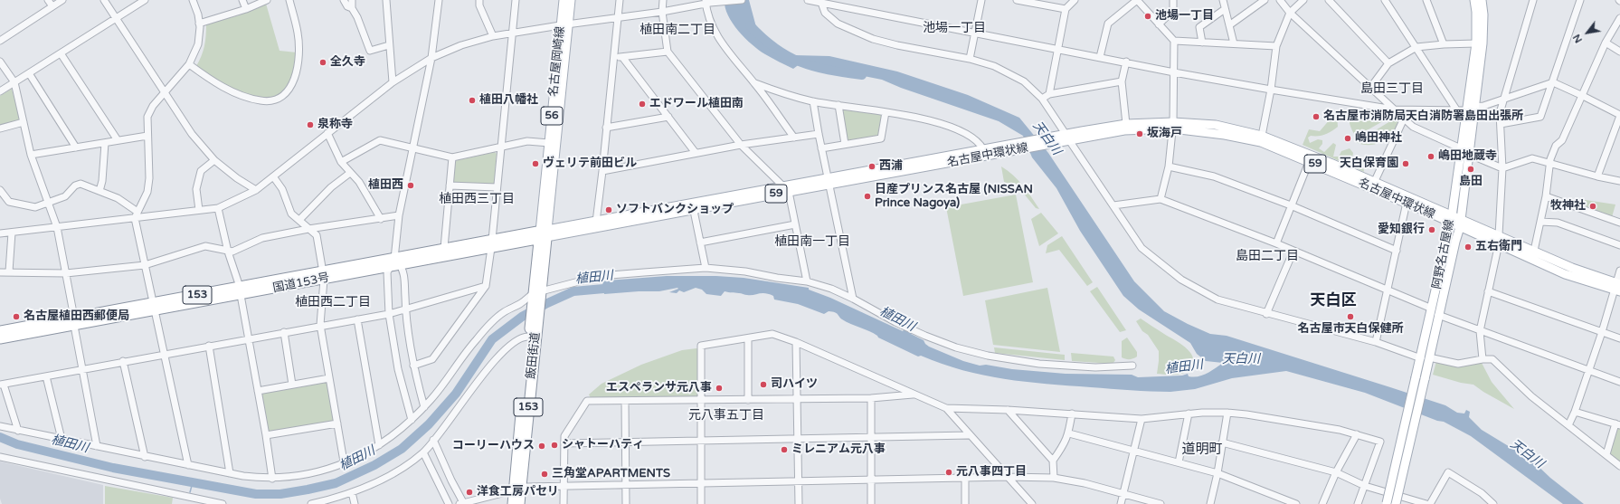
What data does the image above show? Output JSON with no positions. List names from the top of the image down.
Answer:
{
  "streets": {
    "highway": ["国道153号", "153", "飯田街道"],
    "main road": [
      "名古屋岡崎線",
      "56",
      "名古屋中環状線",
      "59",
      "阿野名古屋線"
    ]
  },
  "crossings": [
    ["名古屋岡崎線", "名古屋中環状線"],
    ["名古屋岡崎線", "国道153号"],
    ["名古屋岡崎線", "飯田街道"],
    ["名古屋中環状線", "阿野名古屋線"],
    ["名古屋中環状線", "国道153号"],
    ["名古屋中環状線", "飯田街道"],
    ["国道153号", "飯田街道"]
  ],
  "districts": [
    "池場一丁目",
    "植田南二丁目",
    "島田三丁目",
    "植田西三丁目",
    "植田南一丁目",
    "島田二丁目",
    "天白区",
    "植田西二丁目",
    "元八事五丁目",
    "道明町"
  ],
  "water": ["天白川", "植田川"],
  "places": [
    "池場一丁目",
    "全久寺",
    "植田八幡社",
    "エドワール植田南",
    "名古屋市消防局天白消防署島田出張所",
    "泉称寺",
    "坂海戸",
    "嶋田神社",
    "嶋田地蔵寺",
    "ヴェリテ前田ビル",
    "天白保育園",
    "西浦",
    "島田",
    "植田西",
    "日産プリンス名古屋 (NISSAN Prince Nagoya)",
    "牧神社",
    "ソフトバンクショップ",
    "愛知銀行",
    "五右衛門",
    "名古屋植田西郵便局",
    "名古屋市天白保健所",
    "司ハイツ",
    "エスペランサ元八事",
    "シャトーハティ",
    "コーリーハウス",
    "ミレニアム元八事",
    "元八事四丁目",
    "三角堂APARTMENTS",
    "洋食工房パセリ"
  ],
  "north": "bottom left"
}
